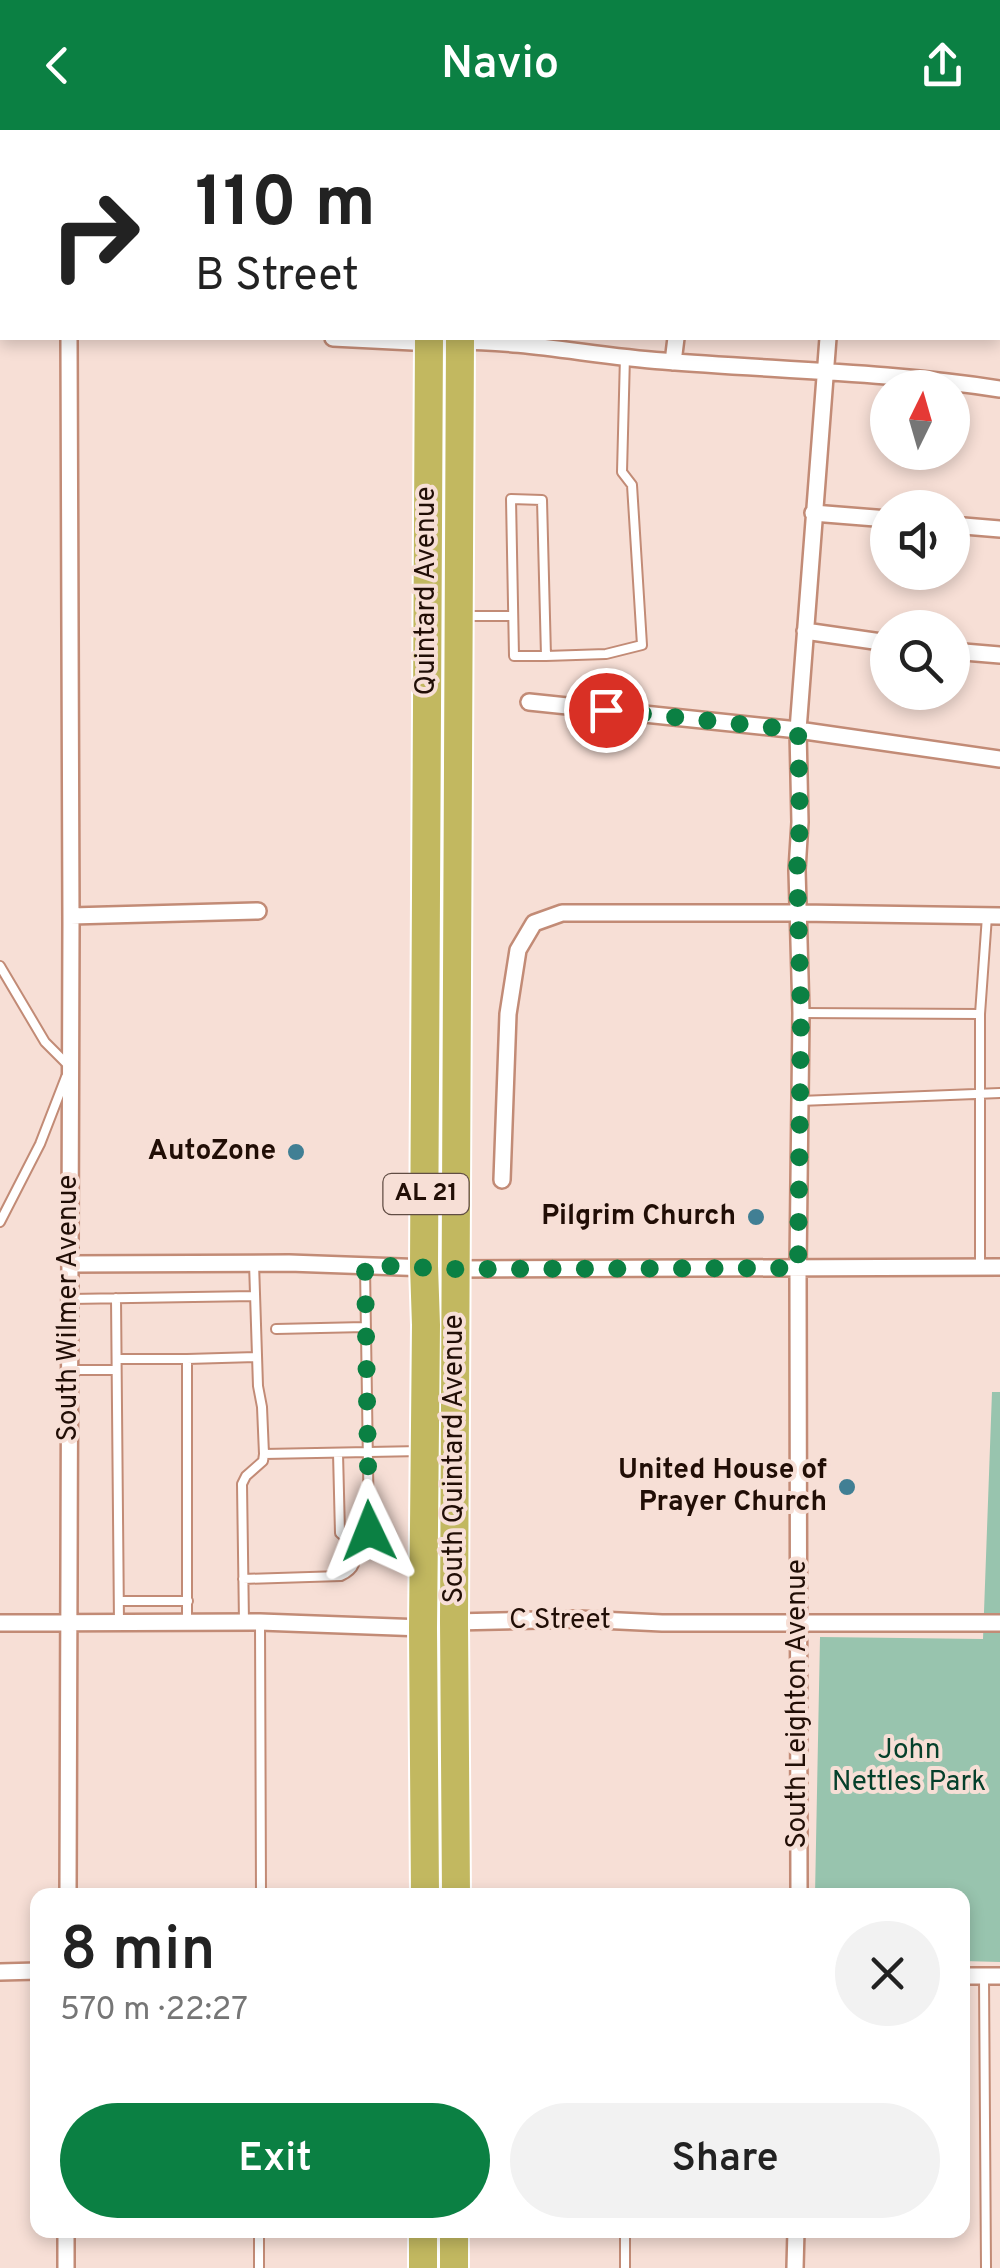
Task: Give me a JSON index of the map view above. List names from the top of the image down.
{
  "streets": {
    "highway": ["Quintard Avenue", "AL 21", "South Quintard Avenue"],
    "street": ["South Wilmer Avenue", "C Street", "South Leighton Avenue"]
  },
  "crossings": [
    ["Quintard Avenue", "South Quintard Avenue"],
    ["South Wilmer Avenue", "C Street"],
    ["South Quintard Avenue", "C Street"],
    ["C Street", "South Leighton Avenue"]
  ],
  "parks": ["John Nettles Park"],
  "places": ["AutoZone", "Pilgrim Church", "United House of Prayer Church"],
  "north": "top",
  "page": {
    "header": "Navio",
    "turn": ["110 m", "B Street"],
    "heading": ["8 min", "570 m · 22:27"],
    "buttons": ["Exit", "Share"]
  }
}
